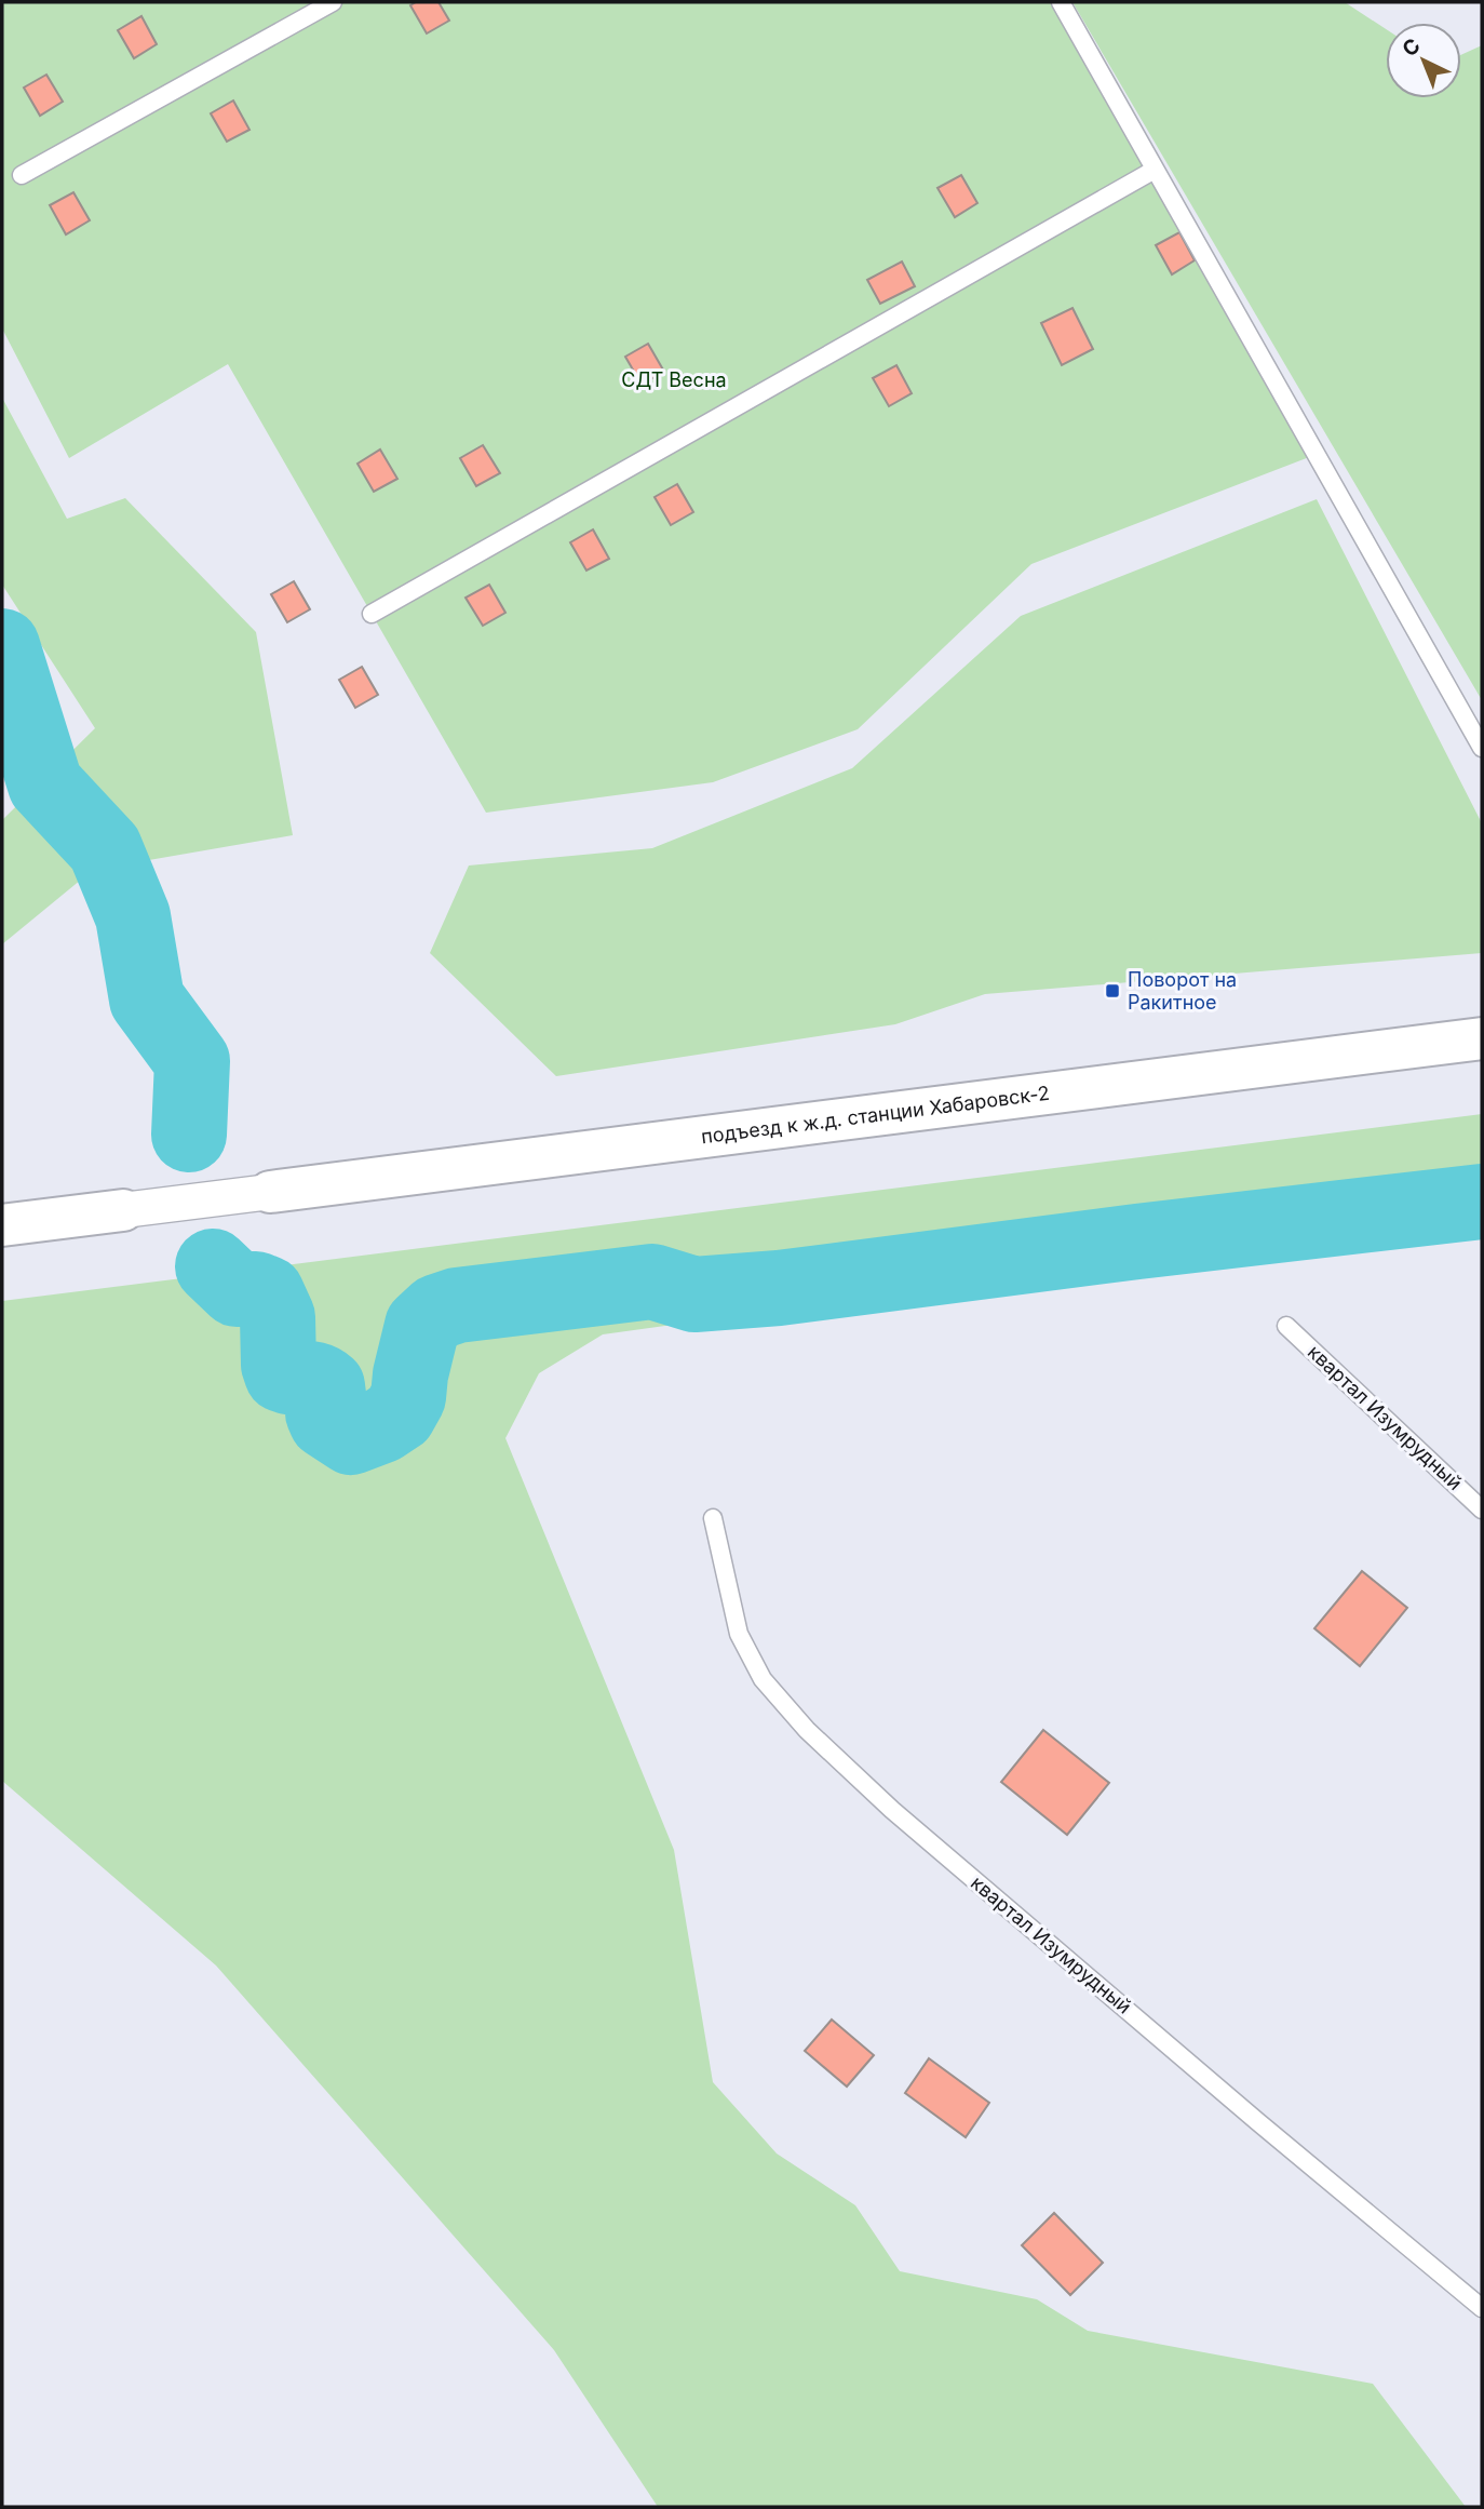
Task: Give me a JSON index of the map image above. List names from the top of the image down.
{
  "streets": {
    "street": ["подъезд к ж.д. станции Хабаровск-2"],
    "lane": ["квартал Изумрудный"]
  },
  "parks": ["СДТ Весна"],
  "places": {
    "transit": ["Поворот на Ракитное"]
  },
  "north": "top left"
}
